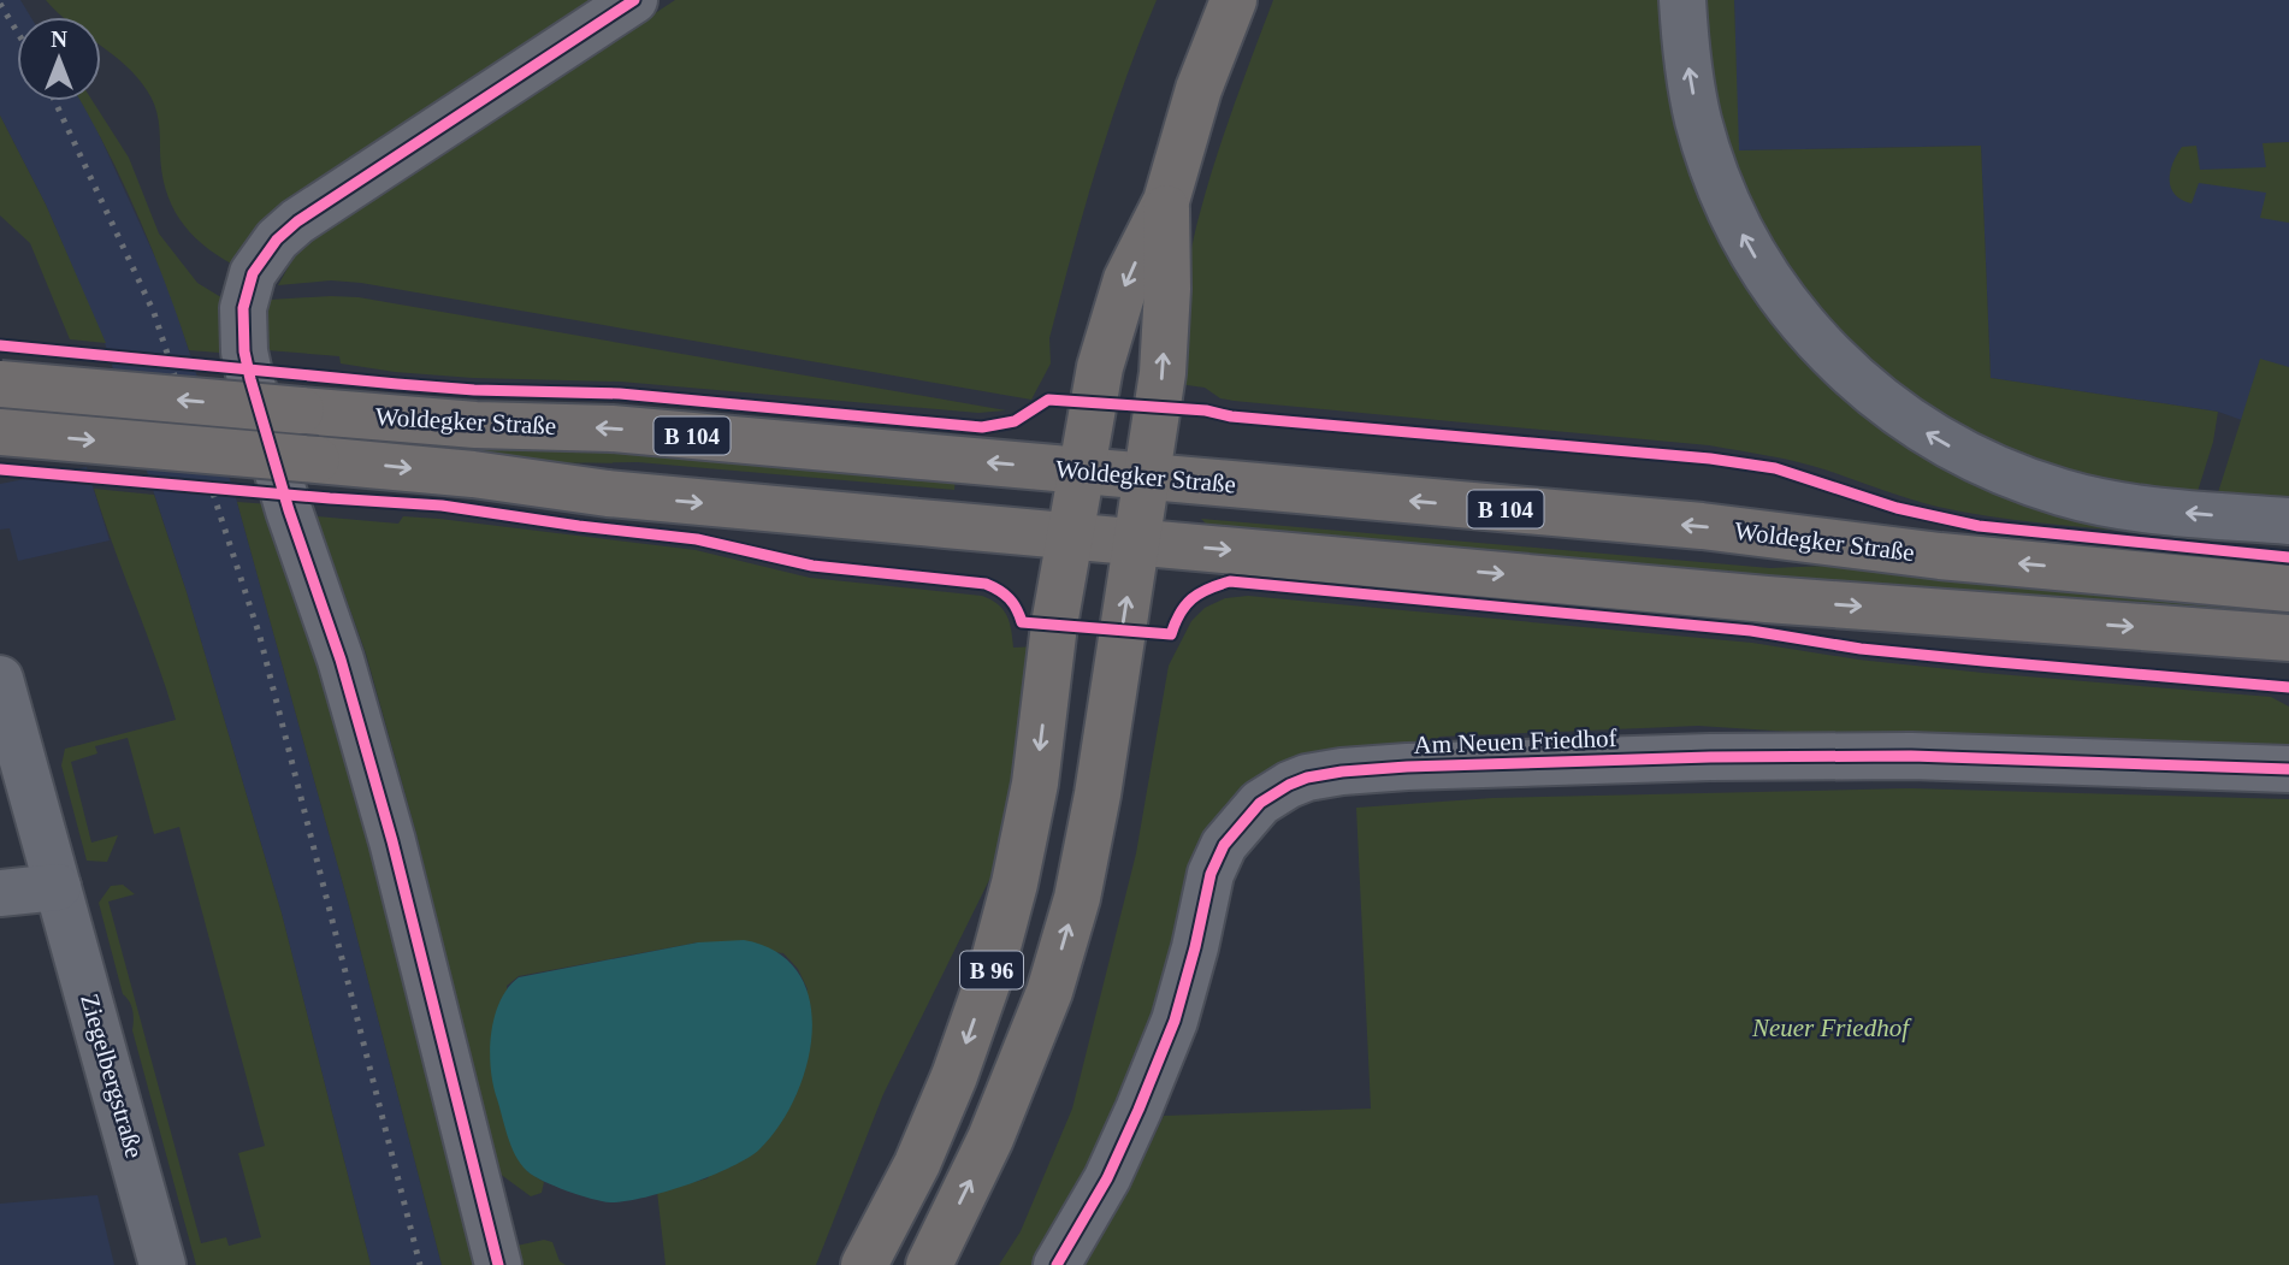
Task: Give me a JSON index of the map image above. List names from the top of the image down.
{
  "streets": {
    "main road": ["Woldegker Straße", "B 104", "B 96"],
    "street": ["Am Neuen Friedhof", "Ziegelbergstraße"]
  },
  "crossings": [
    ["Woldegker Straße", "B 96"]
  ],
  "parks": ["Neuer Friedhof"],
  "north": "top"
}
